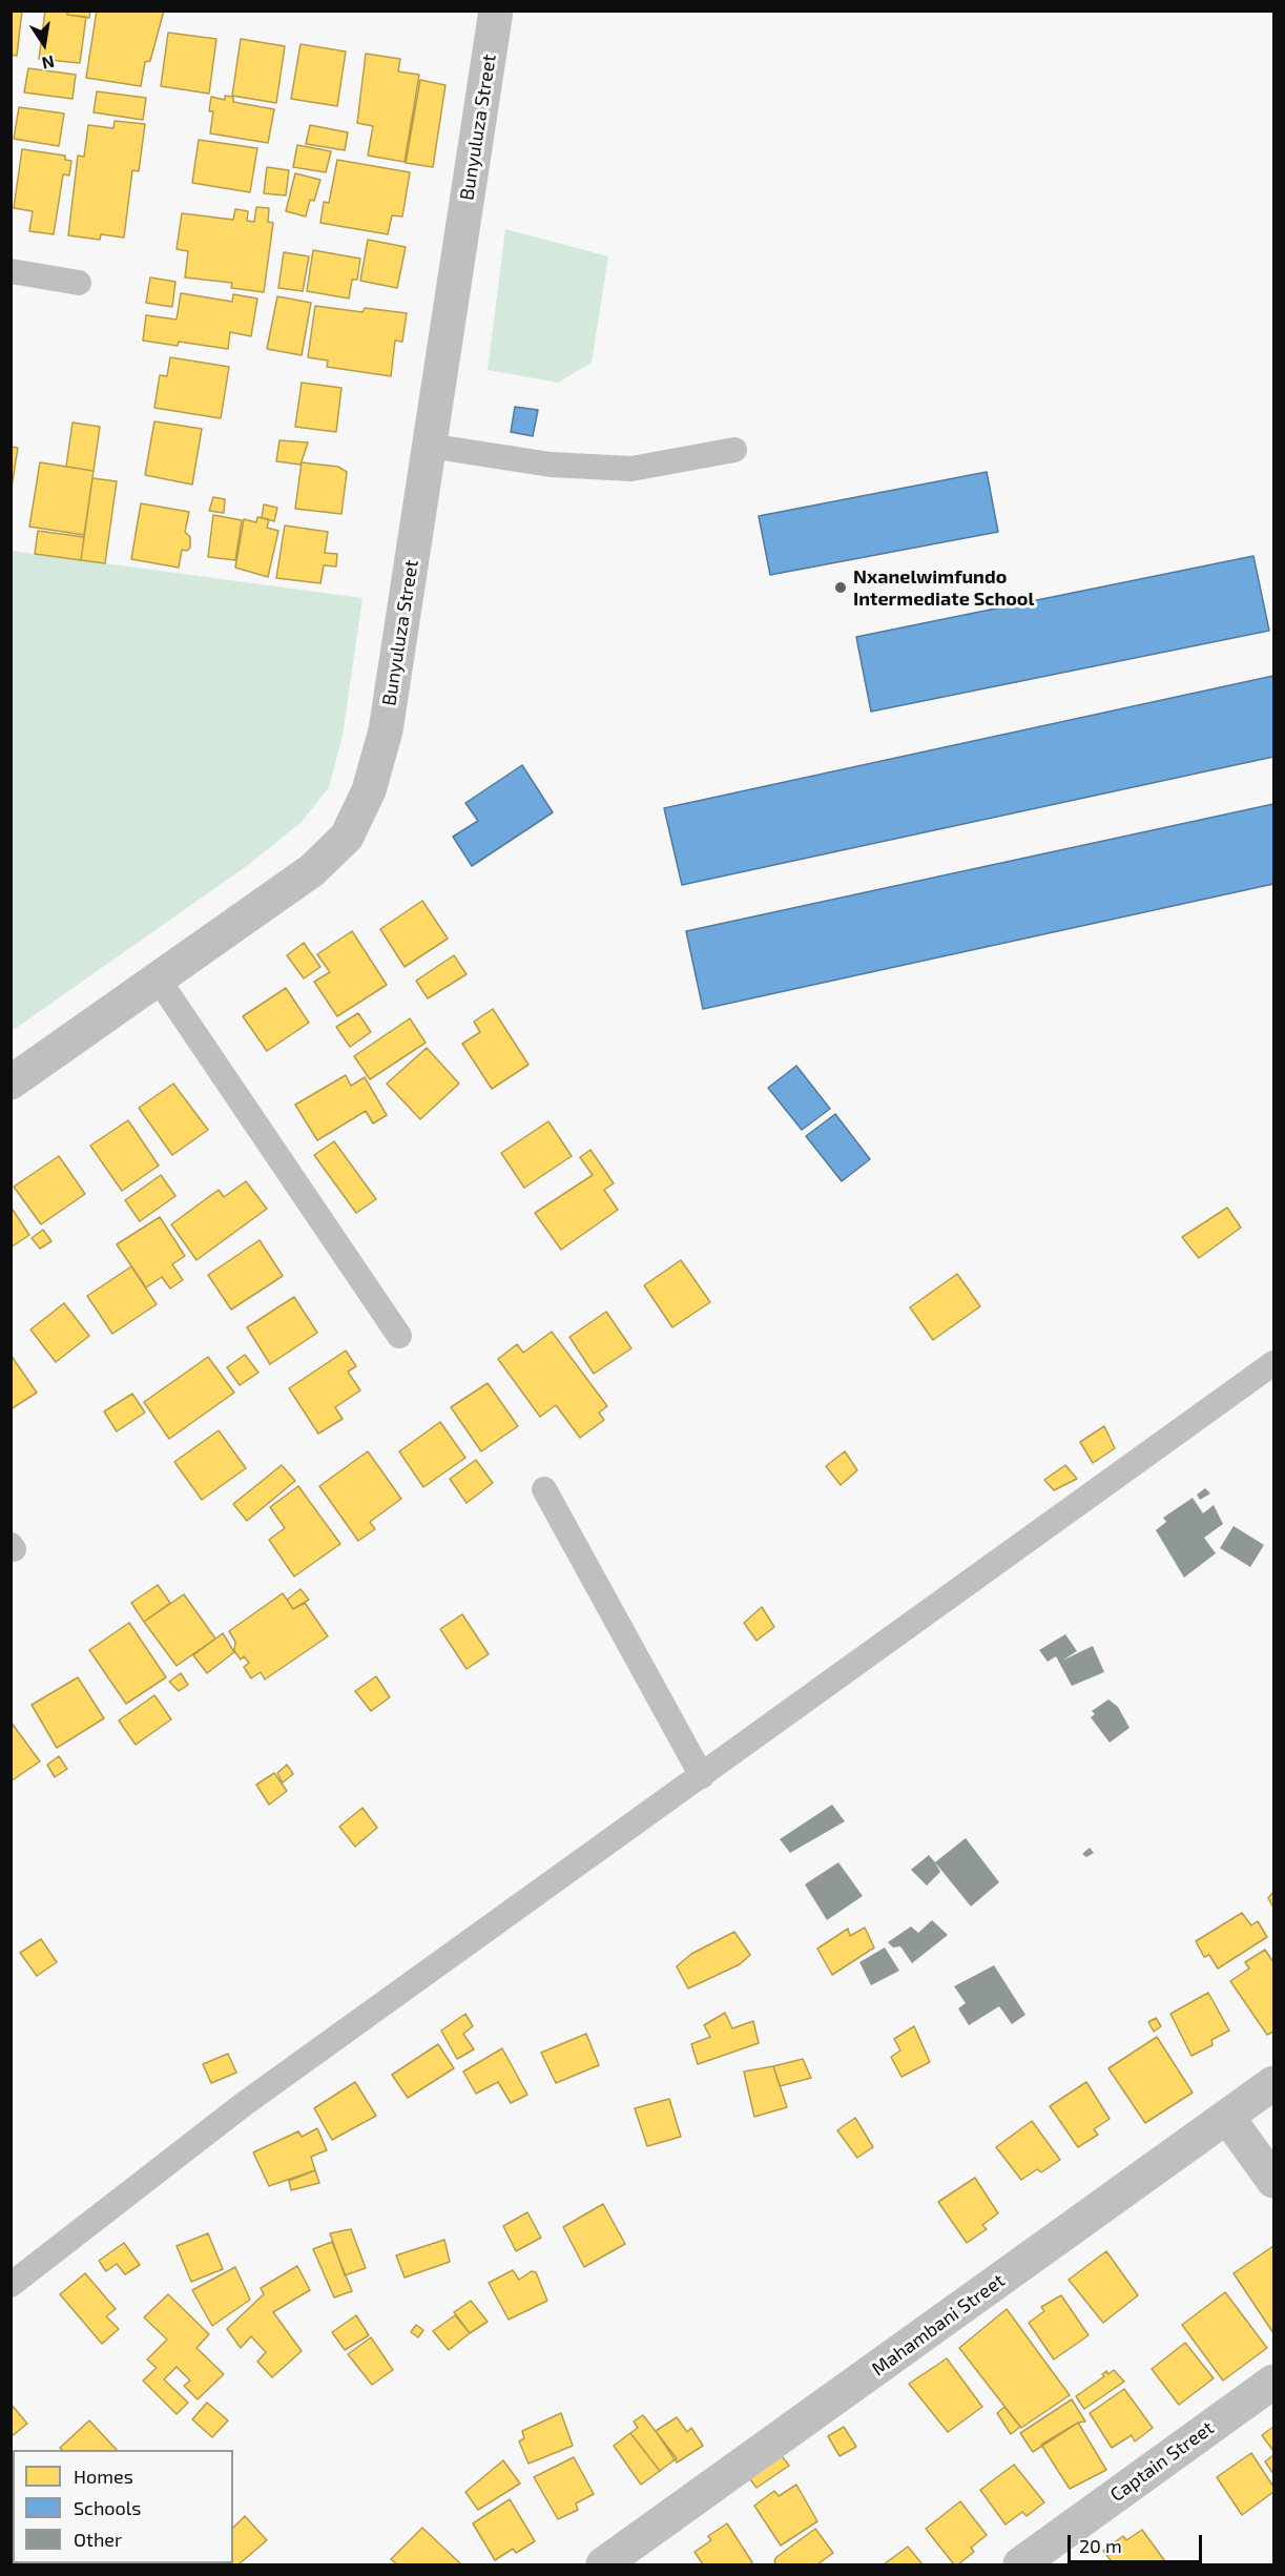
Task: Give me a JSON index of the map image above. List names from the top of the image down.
{
  "streets": {
    "street": ["Bunyuluza Street", "Mahambani Street", "Captain Street"]
  },
  "places": ["Nxanelwimfundo Intermediate School"],
  "legend": ["Homes", "Schools", "Other"],
  "scale_bar": "20 m",
  "north": "bottom"
}
